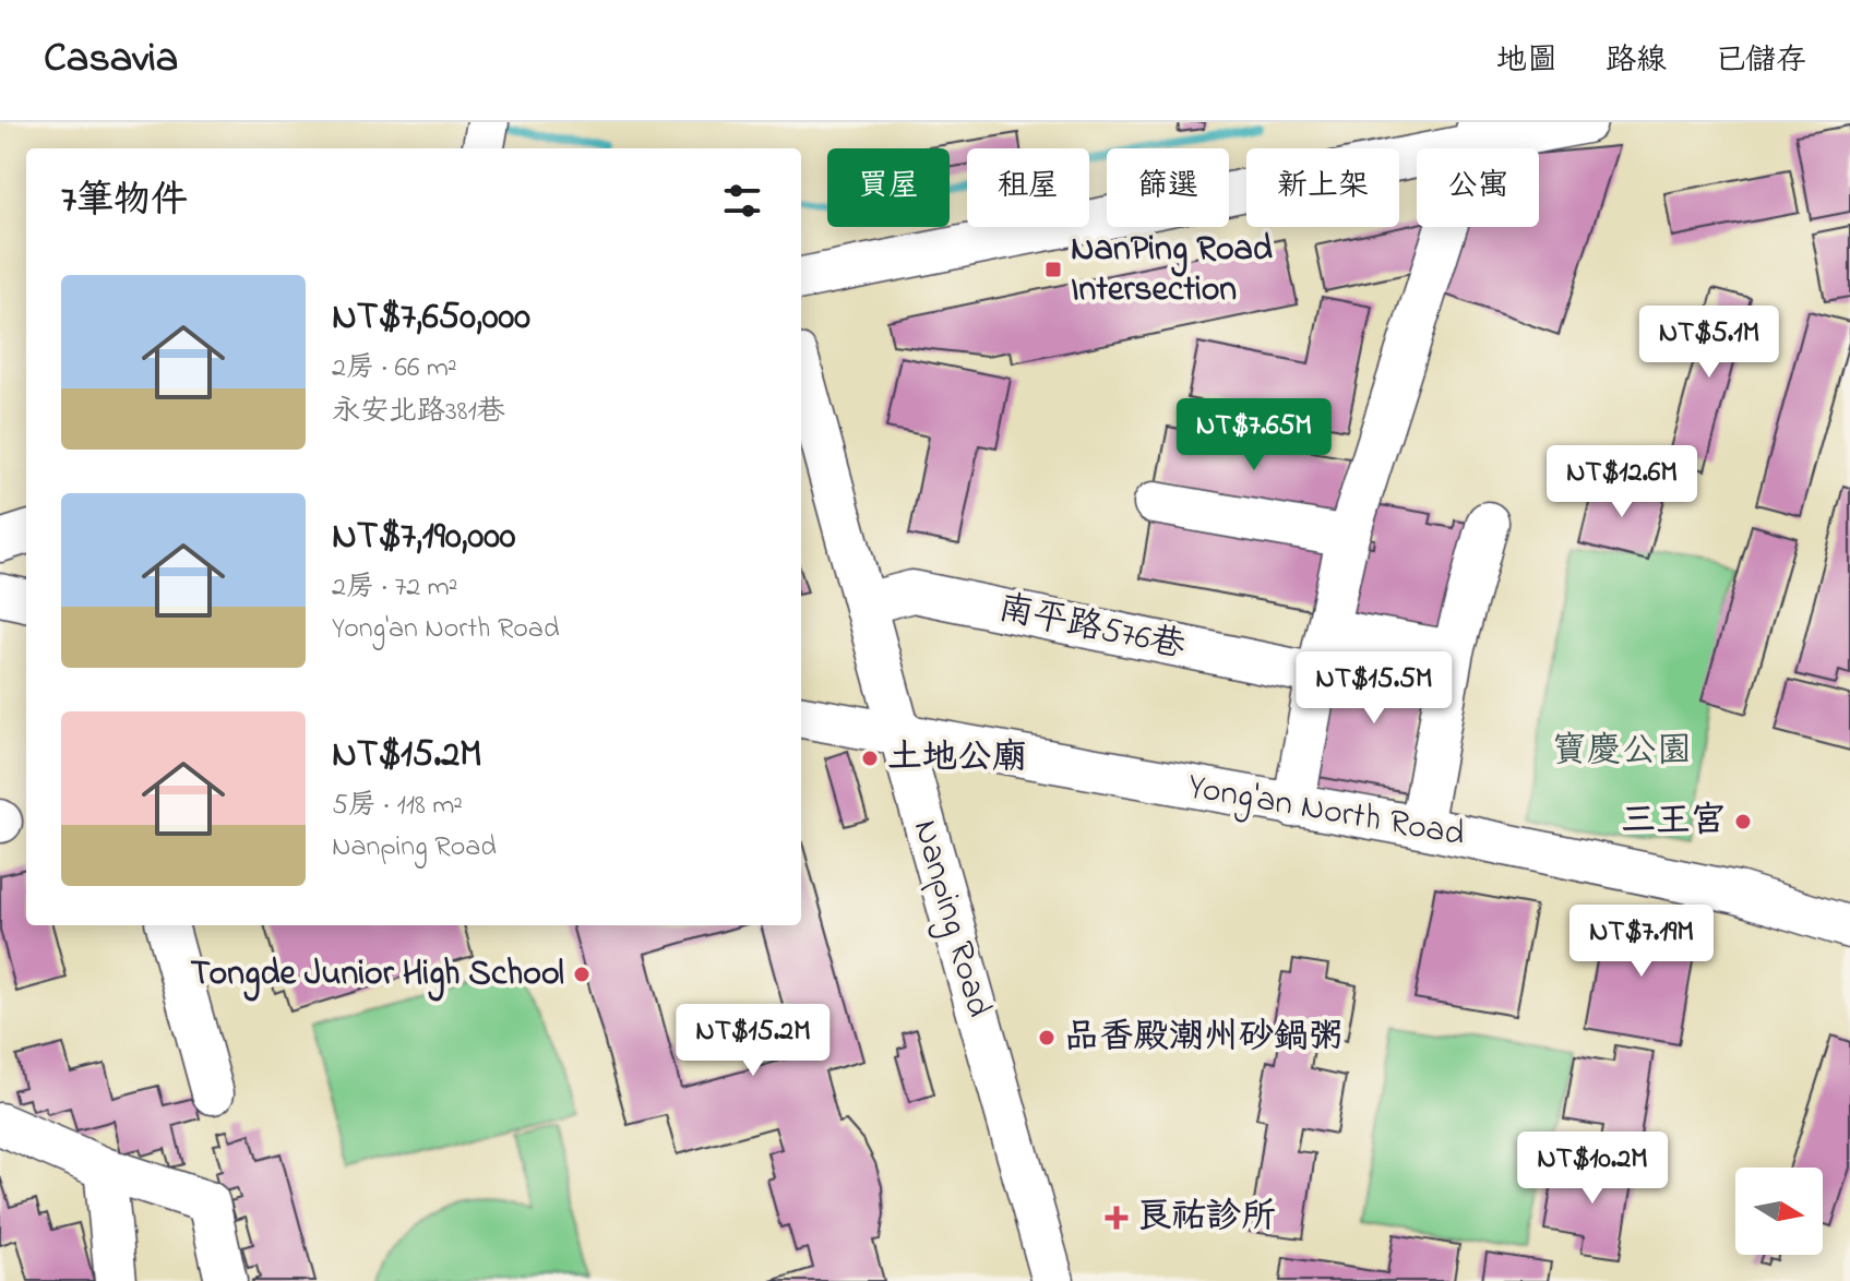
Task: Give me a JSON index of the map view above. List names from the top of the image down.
{
  "streets": {
    "street": ["南平路576巷", "Yong'an North Road", "Nanping Road"]
  },
  "crossings": [
    ["南平路576巷", "Nanping Road"],
    ["Yong'an North Road", "Nanping Road"]
  ],
  "parks": ["寶慶公園"],
  "places": {
    "transit": ["NanPing Road Intersection"],
    "other": [
      "土地公廟",
      "三王宮",
      "Tongde Junior High School",
      "品香殿潮州砂鍋粥"
    ],
    "health": ["良祐診所"]
  },
  "north": "right",
  "page": {
    "header": "Casavia",
    "nav": ["地圖", "路線", "已儲存"],
    "chip": [
      "買屋",
      "租屋",
      "篩選",
      "新上架",
      "公寓"
    ],
    "heading": "7筆物件",
    "list": [
      {
        "name": "NT$7,650,000",
        "note": "2房 · 66 m² · 永安北路381巷"
      },
      {
        "name": "NT$7,190,000",
        "note": "2房 · 72 m² · Yong'an North Road"
      },
      {
        "name": "NT$15.2M",
        "note": "5房 · 118 m² · Nanping Road"
      }
    ],
    "price": [
      "NT$5.1M",
      "NT$7.65M",
      "NT$12.6M",
      "NT$15.5M",
      "NT$7.19M",
      "NT$15.2M",
      "NT$10.2M"
    ]
  }
}
